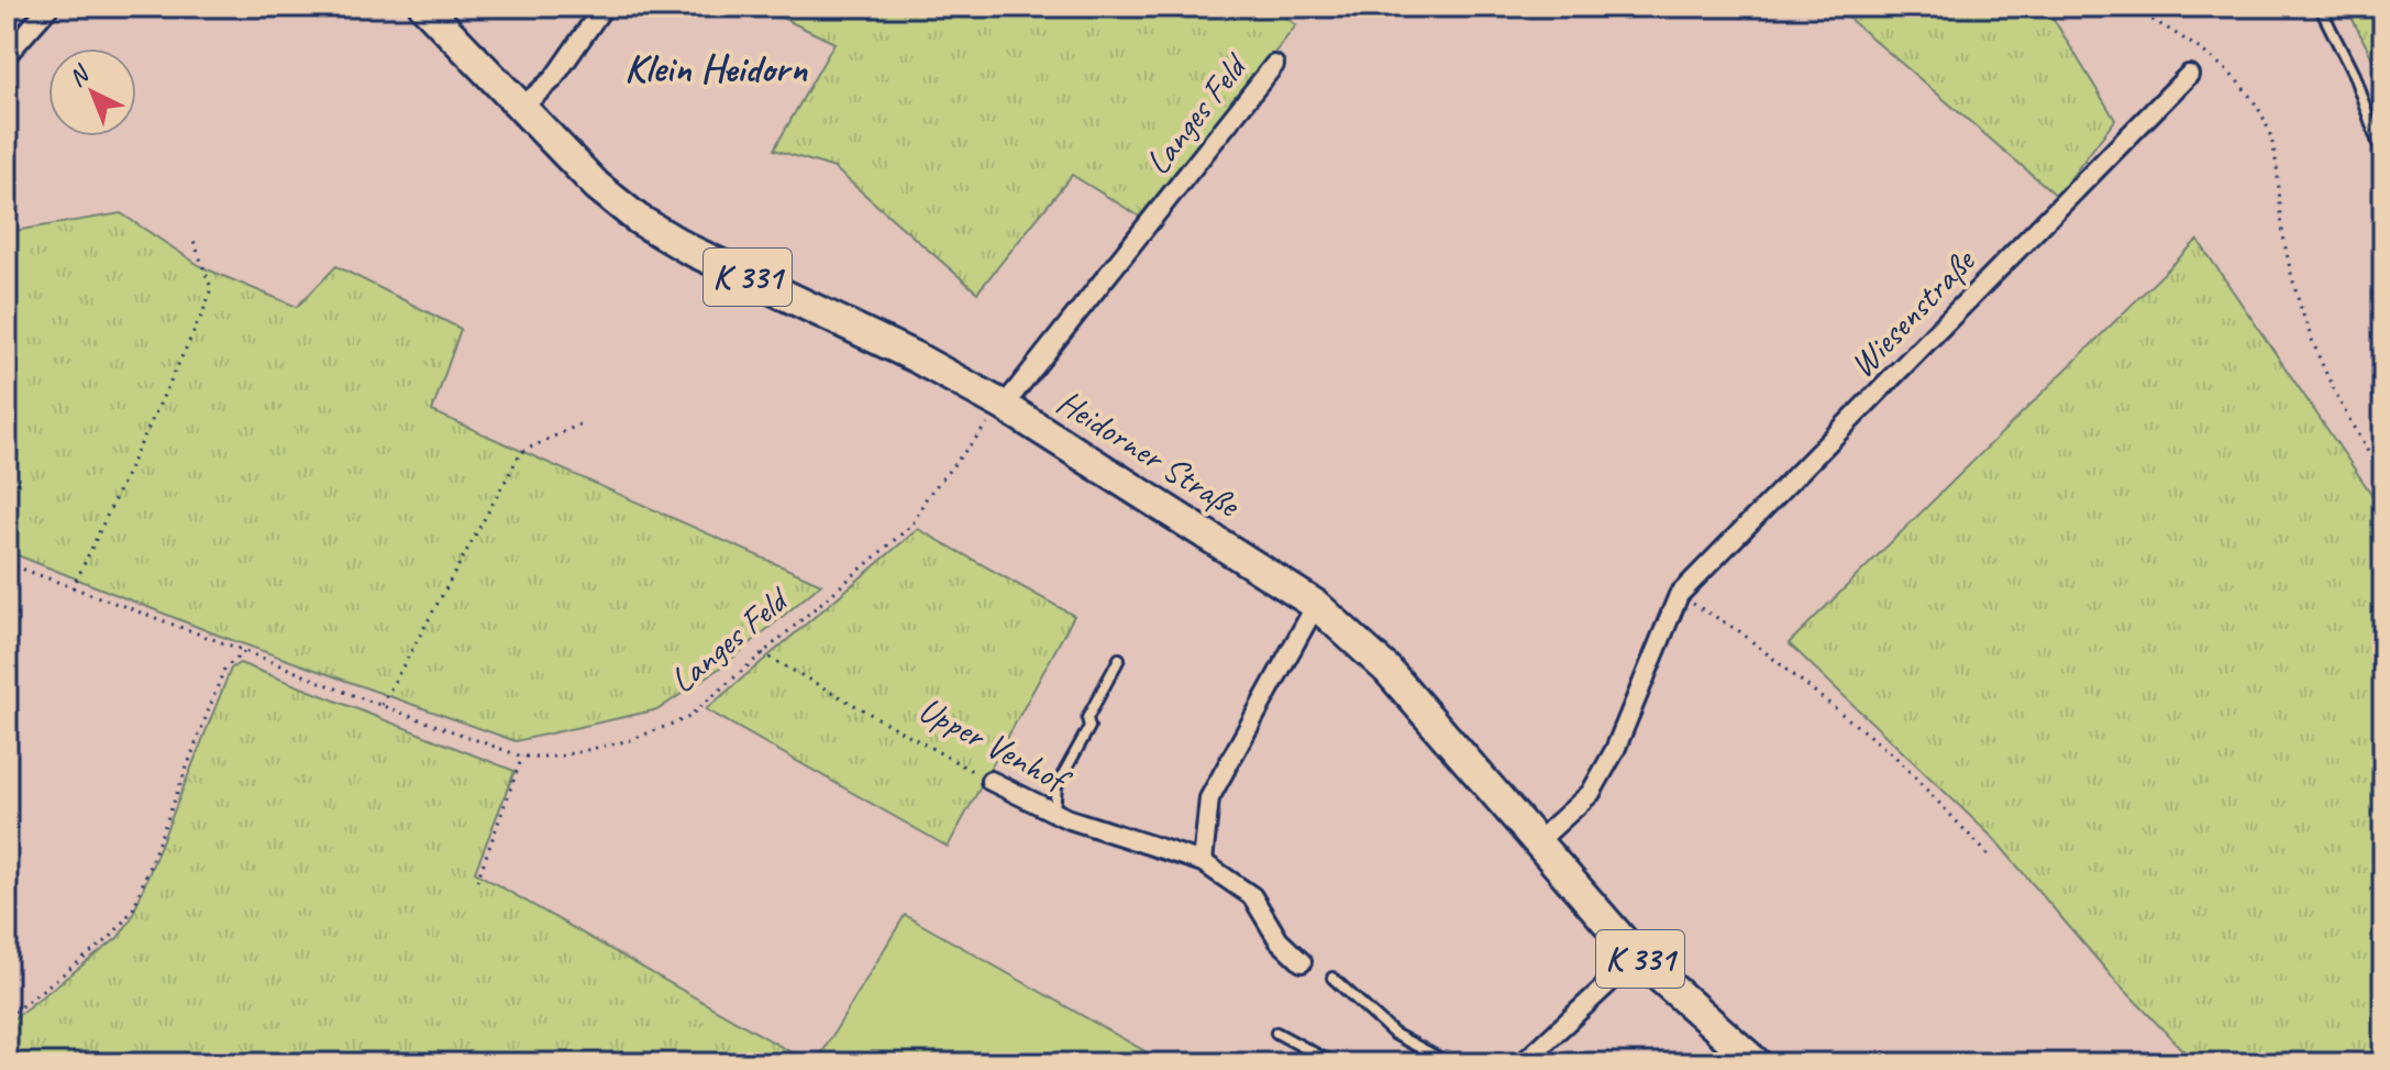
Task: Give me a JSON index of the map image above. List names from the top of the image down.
{
  "streets": {
    "main road": ["K 331", "Heidorner Straße"],
    "street": ["Langes Feld", "Wiesenstraße", "Upper Venhof"]
  },
  "crossings": [
    ["Langes Feld", "Heidorner Straße"],
    ["Langes Feld", "Upper Venhof"],
    ["Wiesenstraße", "Heidorner Straße"]
  ],
  "districts": ["Klein Heidorn"],
  "north": "top left"
}
